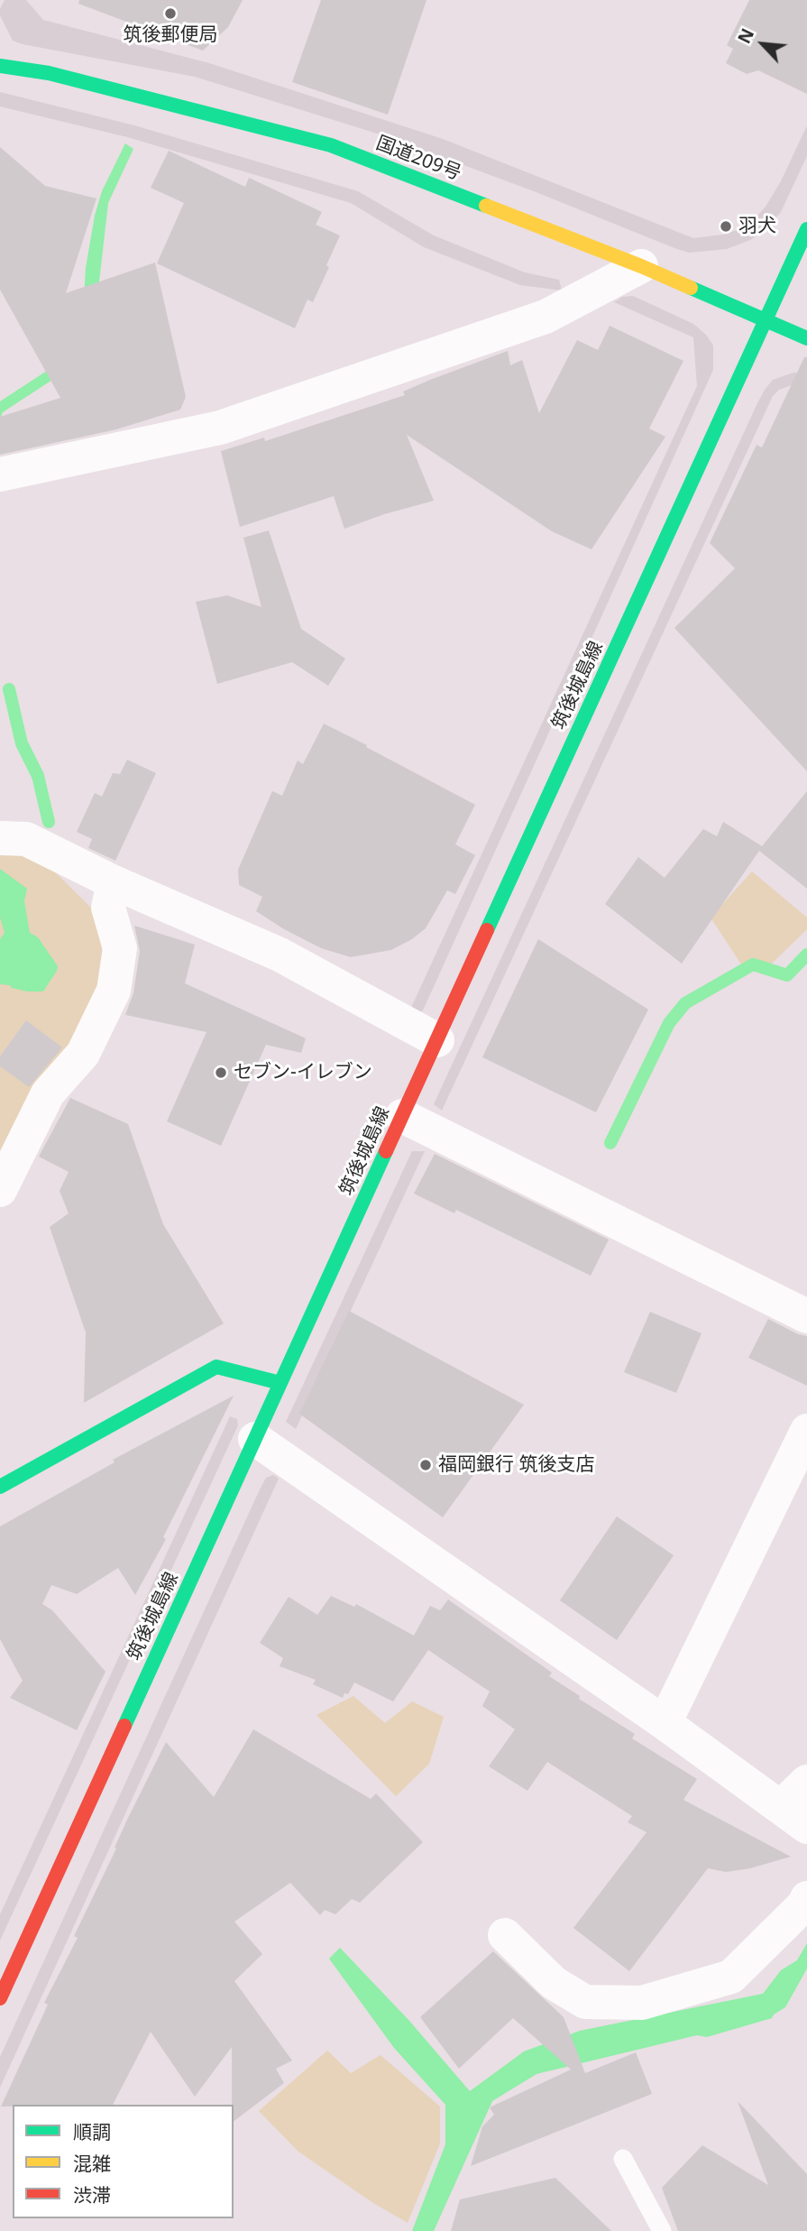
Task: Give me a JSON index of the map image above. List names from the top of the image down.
{
  "streets": {
    "main road": ["国道209号", "筑後城島線"]
  },
  "crossings": [
    ["国道209号", "筑後城島線"]
  ],
  "places": [
    "筑後郵便局",
    "羽犬",
    "セブン-イレブン",
    "福岡銀行 筑後支店"
  ],
  "legend": ["順調", "混雑", "渋滞"],
  "north": "top left"
}
